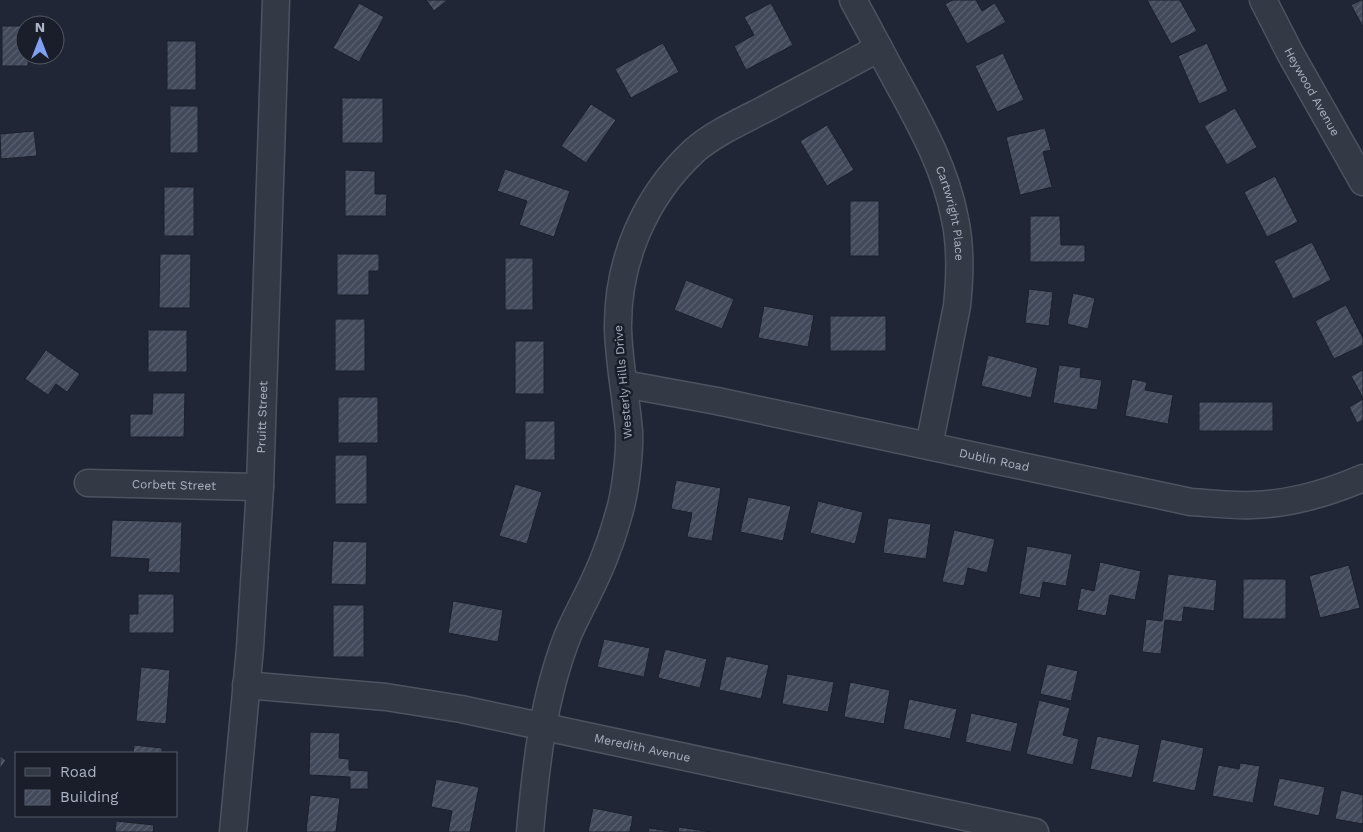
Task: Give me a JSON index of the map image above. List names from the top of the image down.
{
  "streets": {
    "street": [
      "Heywood Avenue",
      "Cartwright Place",
      "Westerly Hills Drive",
      "Pruitt Street",
      "Dublin Road",
      "Corbett Street",
      "Meredith Avenue"
    ]
  },
  "crossings": [
    ["Cartwright Place", "Westerly Hills Drive"],
    ["Cartwright Place", "Dublin Road"],
    ["Westerly Hills Drive", "Dublin Road"],
    ["Westerly Hills Drive", "Meredith Avenue"],
    ["Pruitt Street", "Corbett Street"],
    ["Pruitt Street", "Meredith Avenue"]
  ],
  "legend": ["Road", "Building"],
  "north": "top"
}
